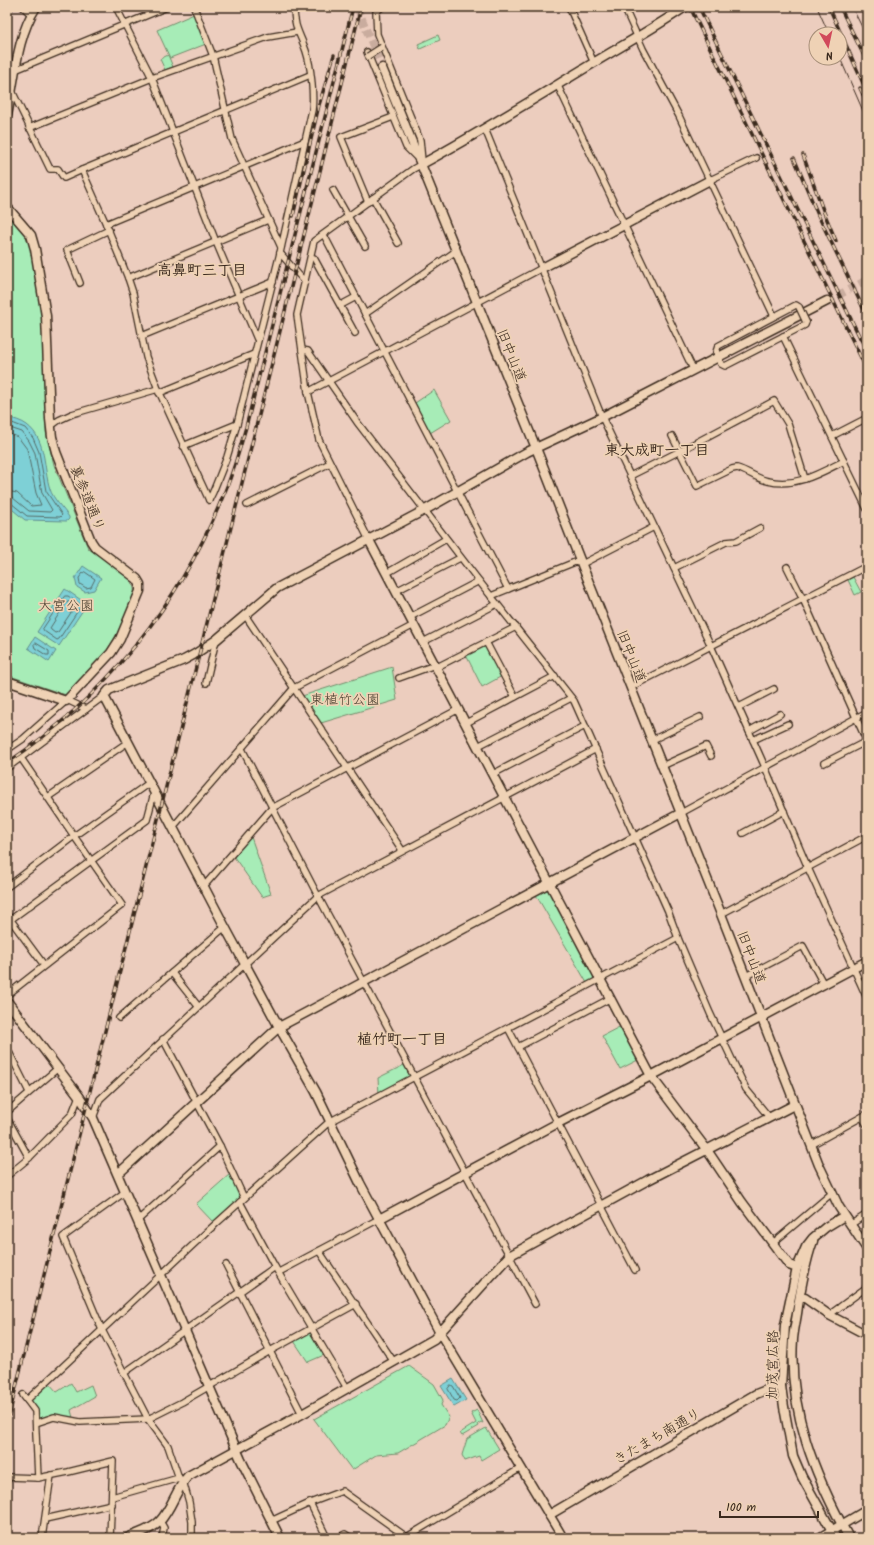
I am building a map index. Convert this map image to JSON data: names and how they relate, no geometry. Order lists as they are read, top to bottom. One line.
{"streets":{"street":["旧中山道","裏参道通り","加茂宮広路","きたまち南通り"]},"crossings":[["旧中山道","加茂宮広路"],["加茂宮広路","きたまち南通り"]],"districts":["高鼻町三丁目","東大成町一丁目","植竹町一丁目"],"parks":["大宮公園","東植竹公園"],"scale_bar":"100 m","north":"bottom"}
